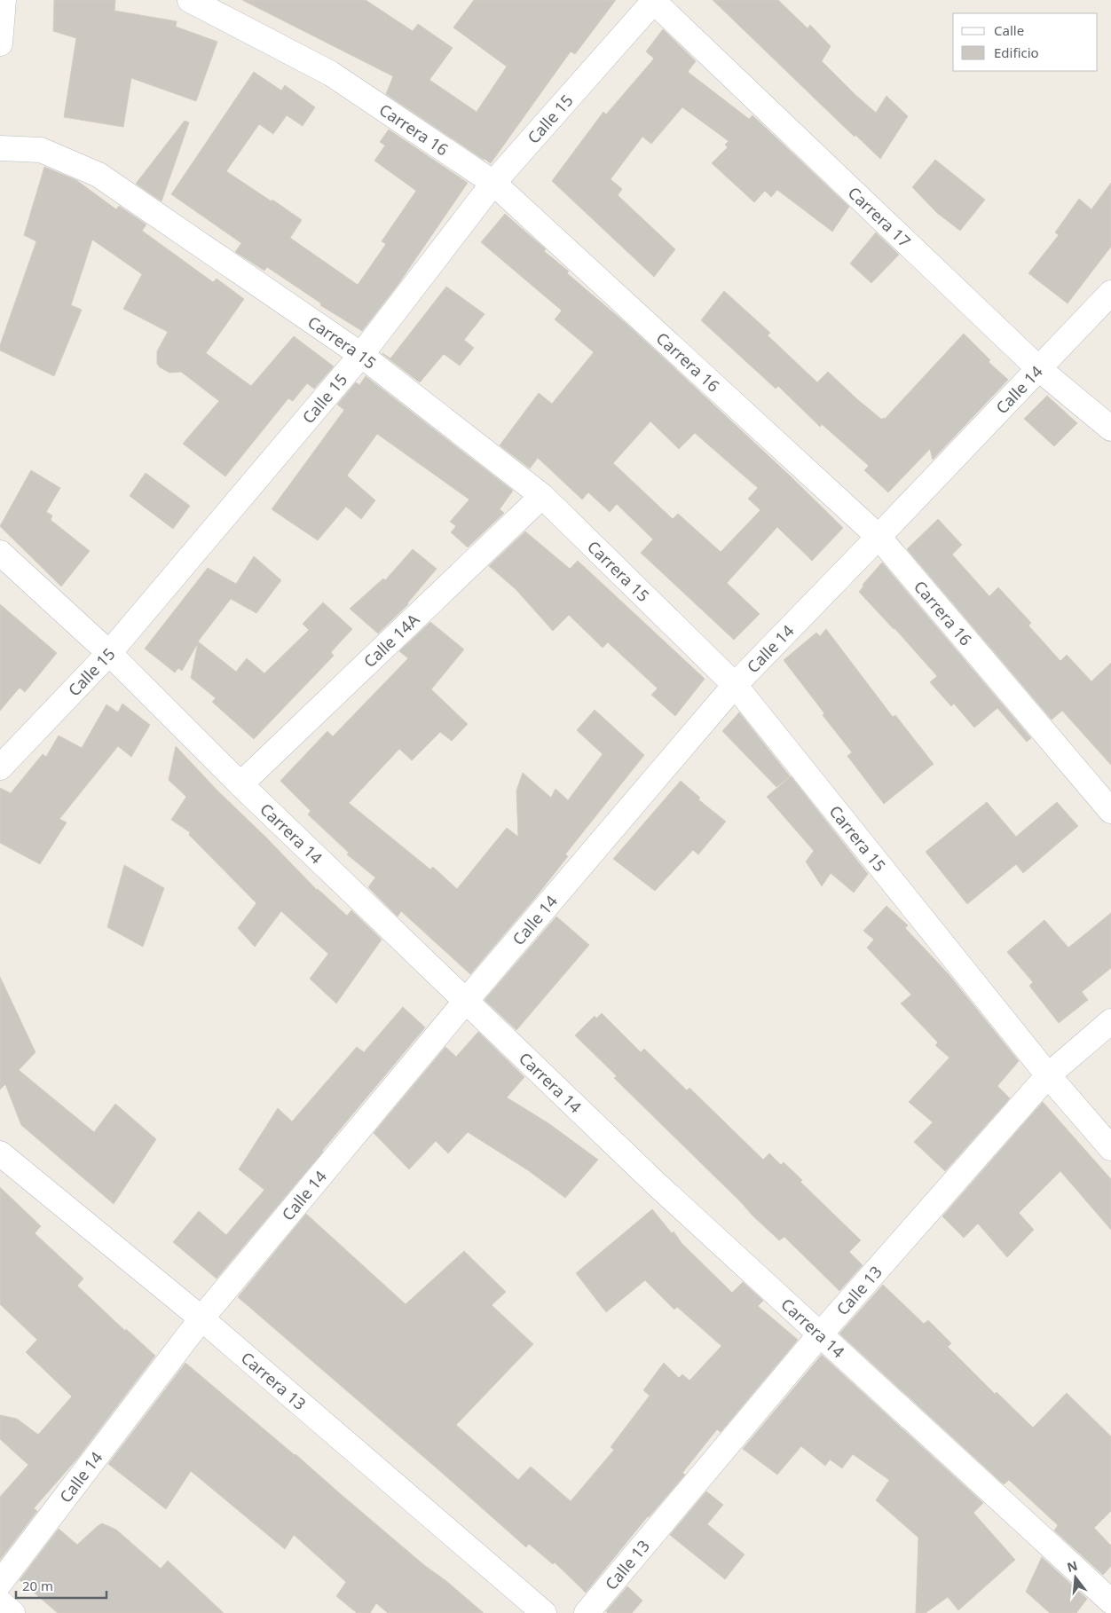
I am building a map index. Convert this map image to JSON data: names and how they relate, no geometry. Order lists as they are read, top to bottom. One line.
{"streets":{"street":["Calle 15","Carrera 16","Carrera 17","Carrera 15","Calle 14","Calle 14A","Carrera 14","Calle 13","Carrera 13"]},"crossings":[["Calle 15","Carrera 16"],["Calle 15","Carrera 17"],["Calle 15","Carrera 15"],["Calle 15","Carrera 14"],["Carrera 16","Calle 14"],["Carrera 17","Calle 14"],["Carrera 15","Calle 14"],["Carrera 15","Calle 14A"],["Carrera 15","Calle 13"],["Calle 14","Carrera 14"],["Calle 14","Carrera 13"],["Calle 14A","Carrera 14"],["Carrera 14","Calle 13"]],"legend":["Calle","Edificio"],"scale_bar":"20 m","north":"top"}
